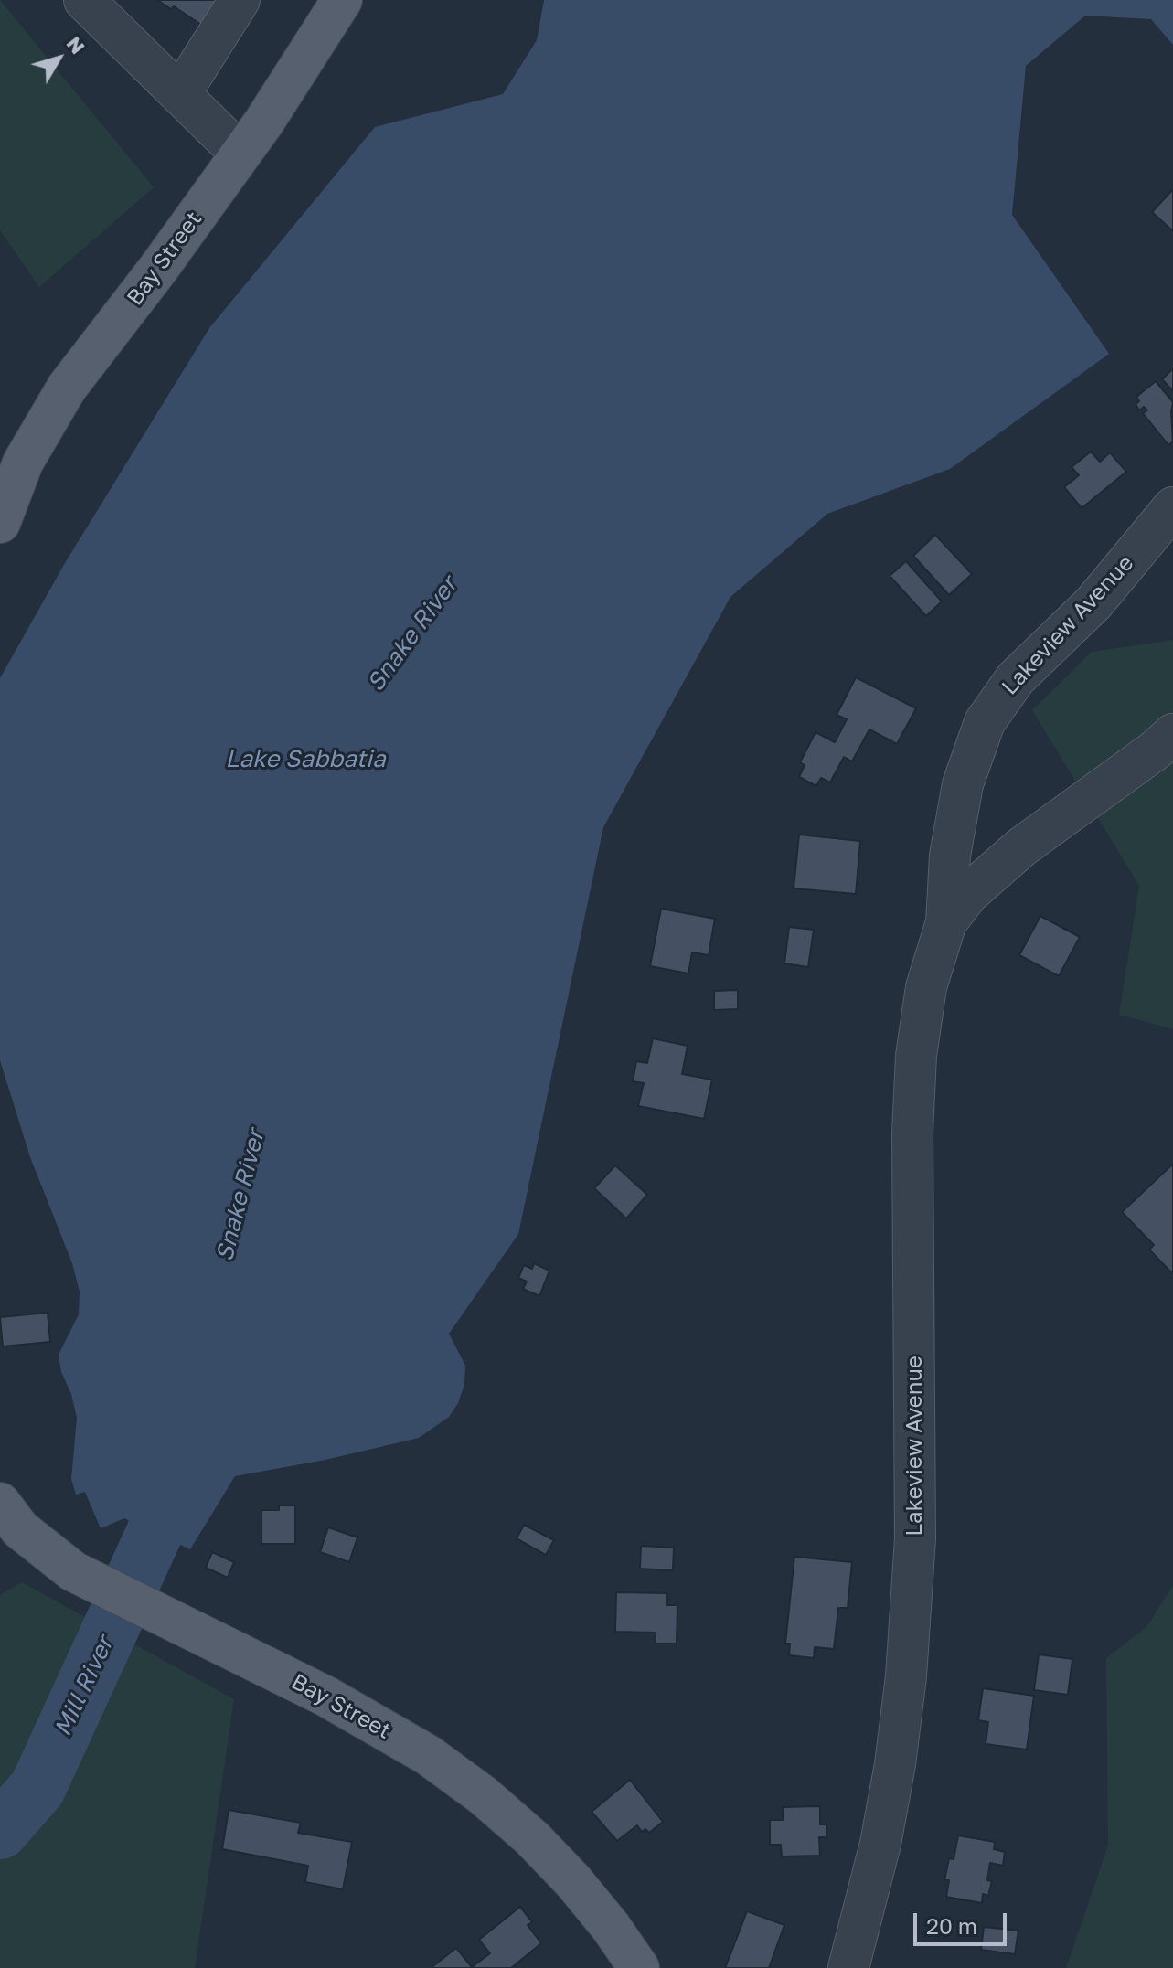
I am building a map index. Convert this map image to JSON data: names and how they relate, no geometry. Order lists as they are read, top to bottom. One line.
{"streets":{"main road":["Bay Street"],"street":["Lakeview Avenue"]},"water":["Snake River","Lake Sabbatia","Mill River"],"scale_bar":"20 m","north":"top right"}
